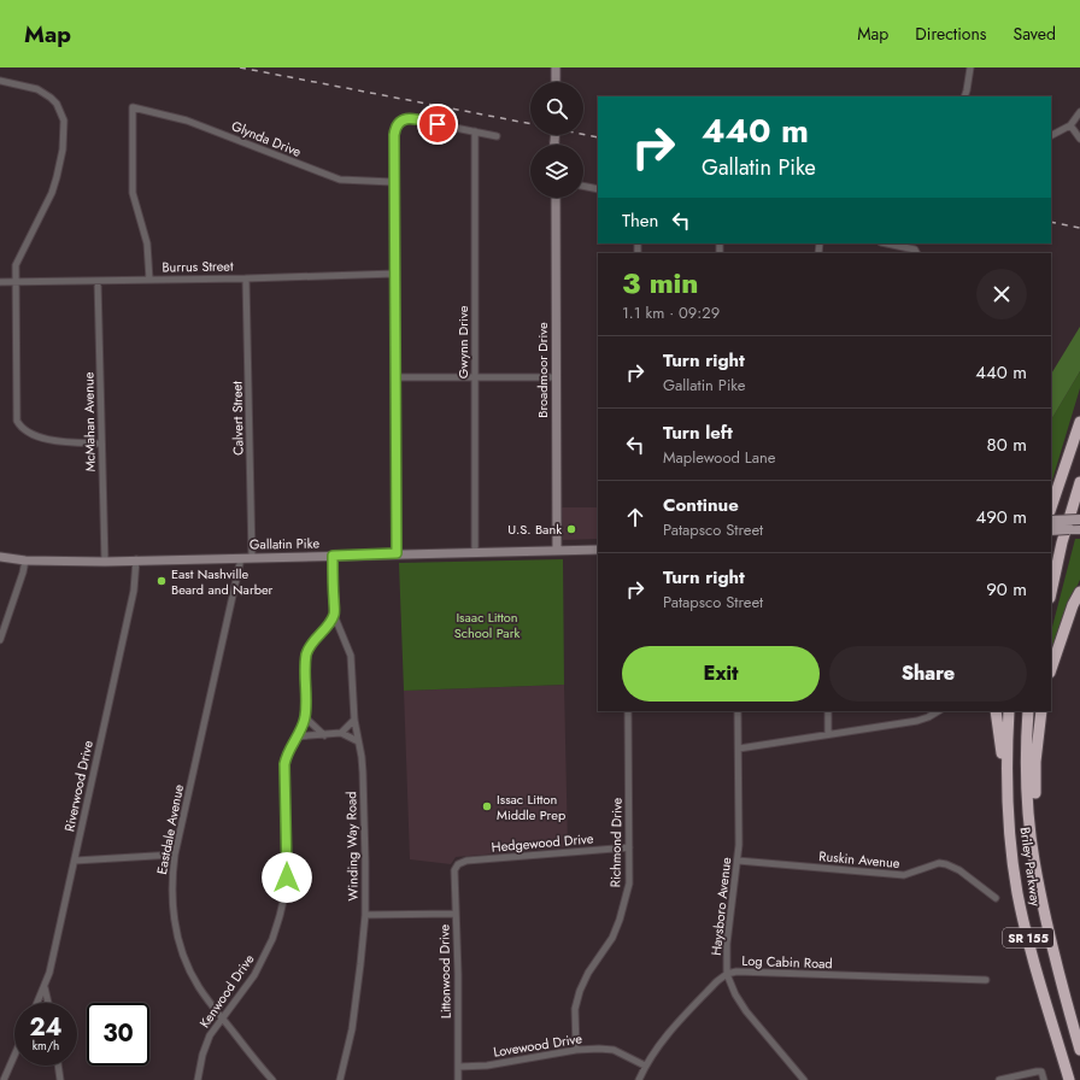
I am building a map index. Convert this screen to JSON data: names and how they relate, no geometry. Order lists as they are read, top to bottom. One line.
{"streets":{"highway":["Briley Parkway","SR 155"],"main road":["Broadmoor Drive","Gallatin Pike"],"street":["Glynda Drive","Burrus Street","Gwynn Drive","Calvert Street","McMahan Avenue","Riverwood Drive","Eastdale Avenue","Hedgewood Drive","Richmond Drive","Winding Way Road","Ruskin Avenue","Haysboro Avenue","Log Cabin Road","Littonwood Drive","Kenwood Drive","Lovewood Drive"]},"crossings":[["Glynda Drive","Burrus Street"],["Burrus Street","Calvert Street"],["Burrus Street","McMahan Avenue"],["Gwynn Drive","Gallatin Pike"],["Broadmoor Drive","Gallatin Pike"],["Calvert Street","Gallatin Pike"],["McMahan Avenue","Gallatin Pike"],["Gallatin Pike","Riverwood Drive"],["Gallatin Pike","Eastdale Avenue"],["Eastdale Avenue","Kenwood Drive"],["Hedgewood Drive","Richmond Drive"],["Hedgewood Drive","Littonwood Drive"],["Richmond Drive","Lovewood Drive"],["Winding Way Road","Kenwood Drive"],["Ruskin Avenue","Haysboro Avenue"],["Haysboro Avenue","Log Cabin Road"],["Log Cabin Road","Lovewood Drive"],["Littonwood Drive","Lovewood Drive"]],"parks":["Isaac Litton School Park"],"places":["U.S. Bank","East Nashville Beard and Narber","Issac Litton Middle Prep"],"page":{"header":"Map","nav":["Map","Directions","Saved"],"turn":["440 m","Gallatin Pike"],"then":"Then","heading":["3 min","1.1 km · 09:29"],"list":[{"name":"Turn right","note":"Gallatin Pike","value":"440 m"},{"name":"Turn left","note":"Maplewood Lane","value":"80 m"},{"name":"Continue","note":"Patapsco Street","value":"490 m"},{"name":"Turn right","note":"Patapsco Street","value":"90 m"}],"buttons":["Exit","Share"],"speed":"24 km/h","limit":"30"}}
